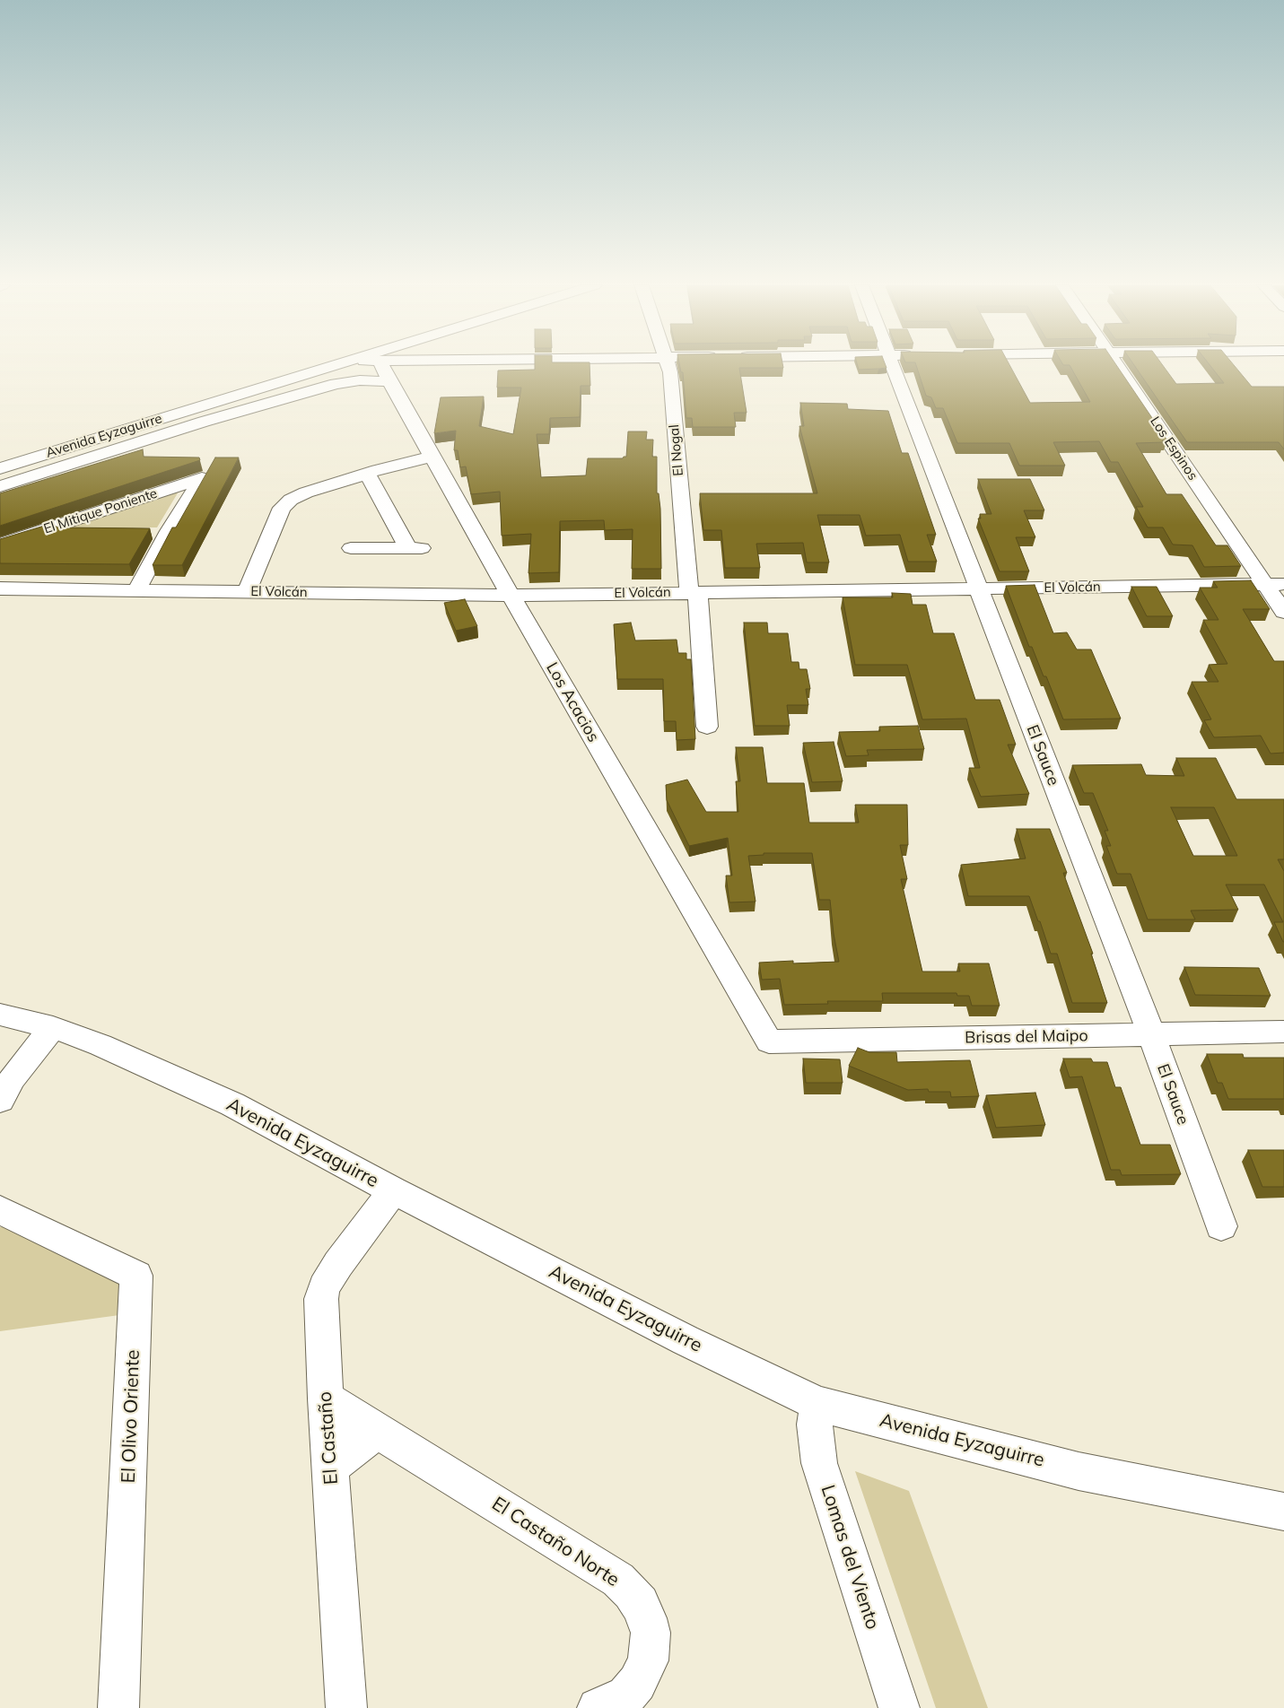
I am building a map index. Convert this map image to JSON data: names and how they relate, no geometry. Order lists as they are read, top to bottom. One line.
{"streets":{"street":["Avenida Eyzaguirre","Los Espinos","El Nogal","El Mitique Poniente","El Volcán","Los Acacios","El Sauce","Brisas del Maipo","El Olivo Oriente","El Castaño","El Castaño Norte","Lomas del Viento"]},"crossings":[["Avenida Eyzaguirre","El Castaño"],["Avenida Eyzaguirre","Lomas del Viento"],["Los Espinos","El Volcán"],["El Nogal","El Volcán"],["El Mitique Poniente","El Volcán"],["El Volcán","Los Acacios"],["El Volcán","El Sauce"],["Los Acacios","Brisas del Maipo"],["El Sauce","Brisas del Maipo"],["El Castaño","El Castaño Norte"]]}
